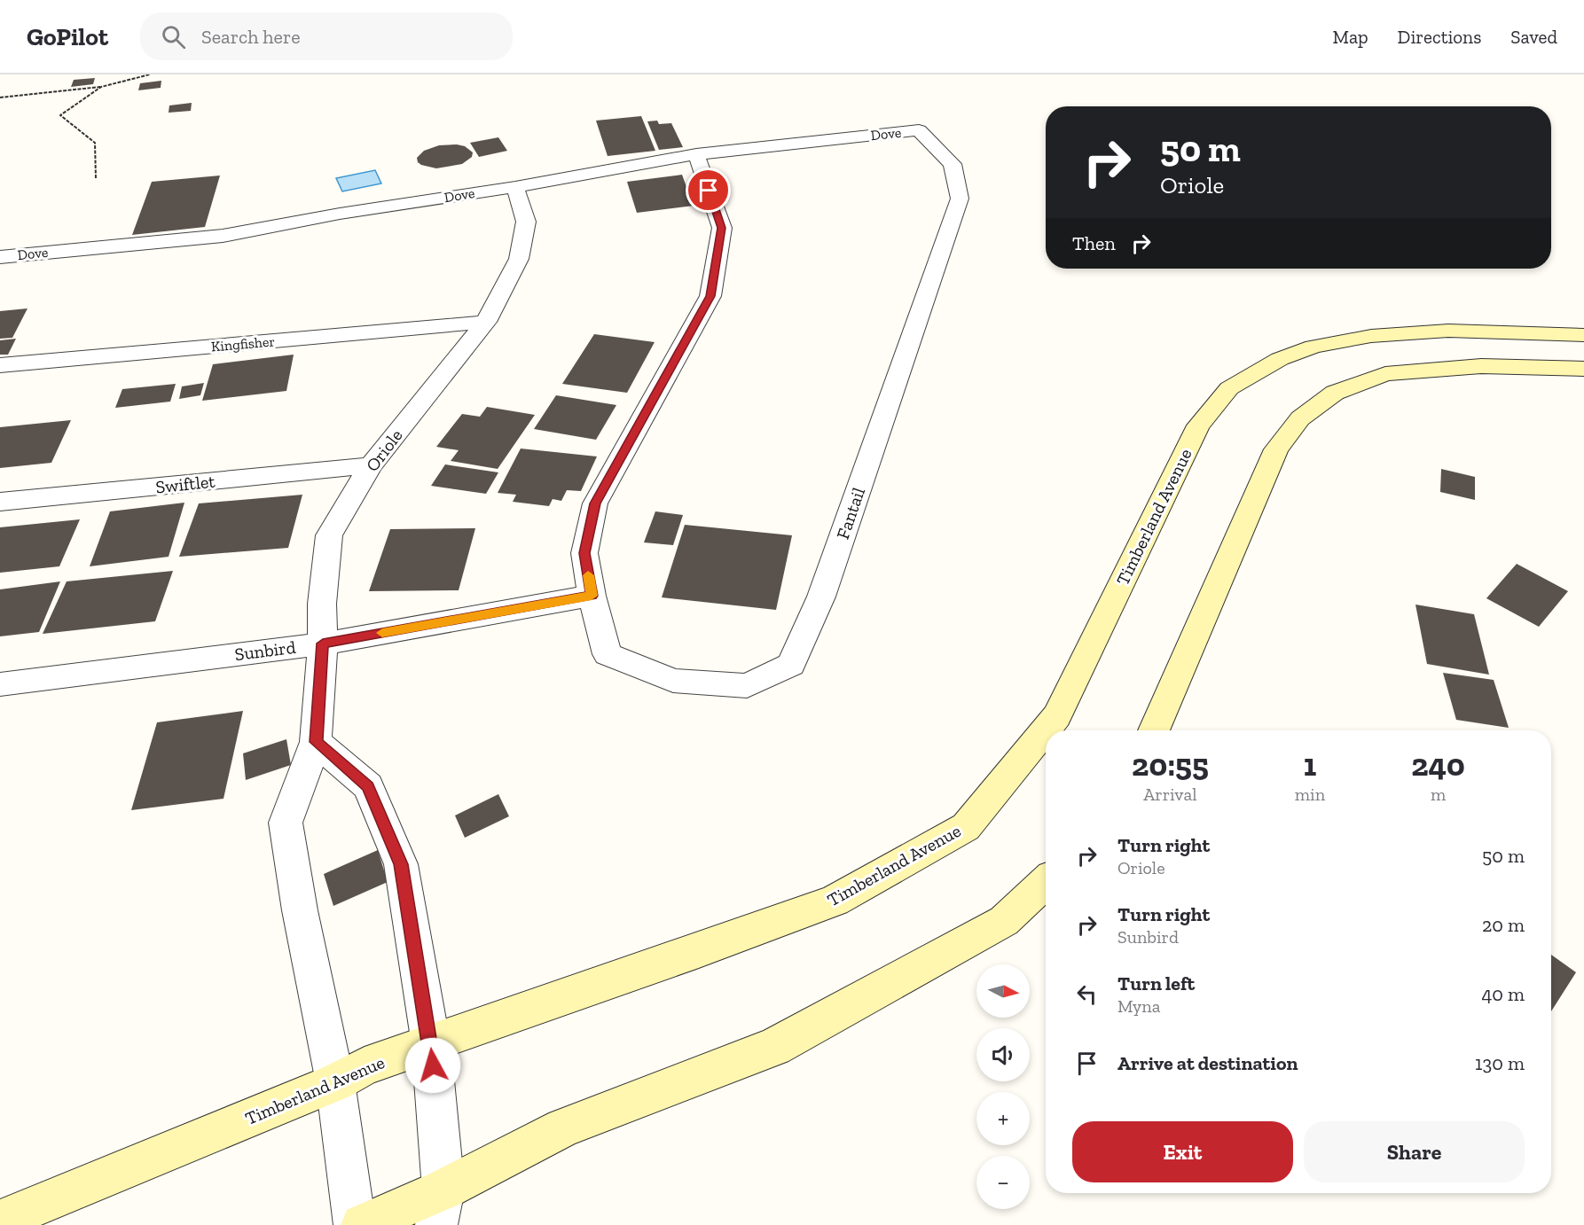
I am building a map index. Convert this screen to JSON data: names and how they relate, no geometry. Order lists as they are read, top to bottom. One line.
{"streets":{"street":["Dove","Kingfisher","Oriole","Swiftlet","Fantail","Timberland Avenue","Sunbird"]},"crossings":[["Dove","Oriole"],["Dove","Fantail"],["Kingfisher","Oriole"],["Oriole","Swiftlet"],["Oriole","Timberland Avenue"],["Oriole","Sunbird"],["Fantail","Sunbird"]],"north":"right","page":{"header":"GoPilot","search":"Search here","nav":["Map","Directions","Saved"],"turn":["50 m","Oriole"],"then":"Then","eta":["20:55","Arrival","1","min","240","m"],"list":[{"name":"Turn right","note":"Oriole","value":"50 m"},{"name":"Turn right","note":"Sunbird","value":"20 m"},{"name":"Turn left","note":"Myna","value":"40 m"},{"name":"Arrive at destination","value":"130 m"}],"map_buttons":["+","−"],"buttons":["Exit","Share"]}}
